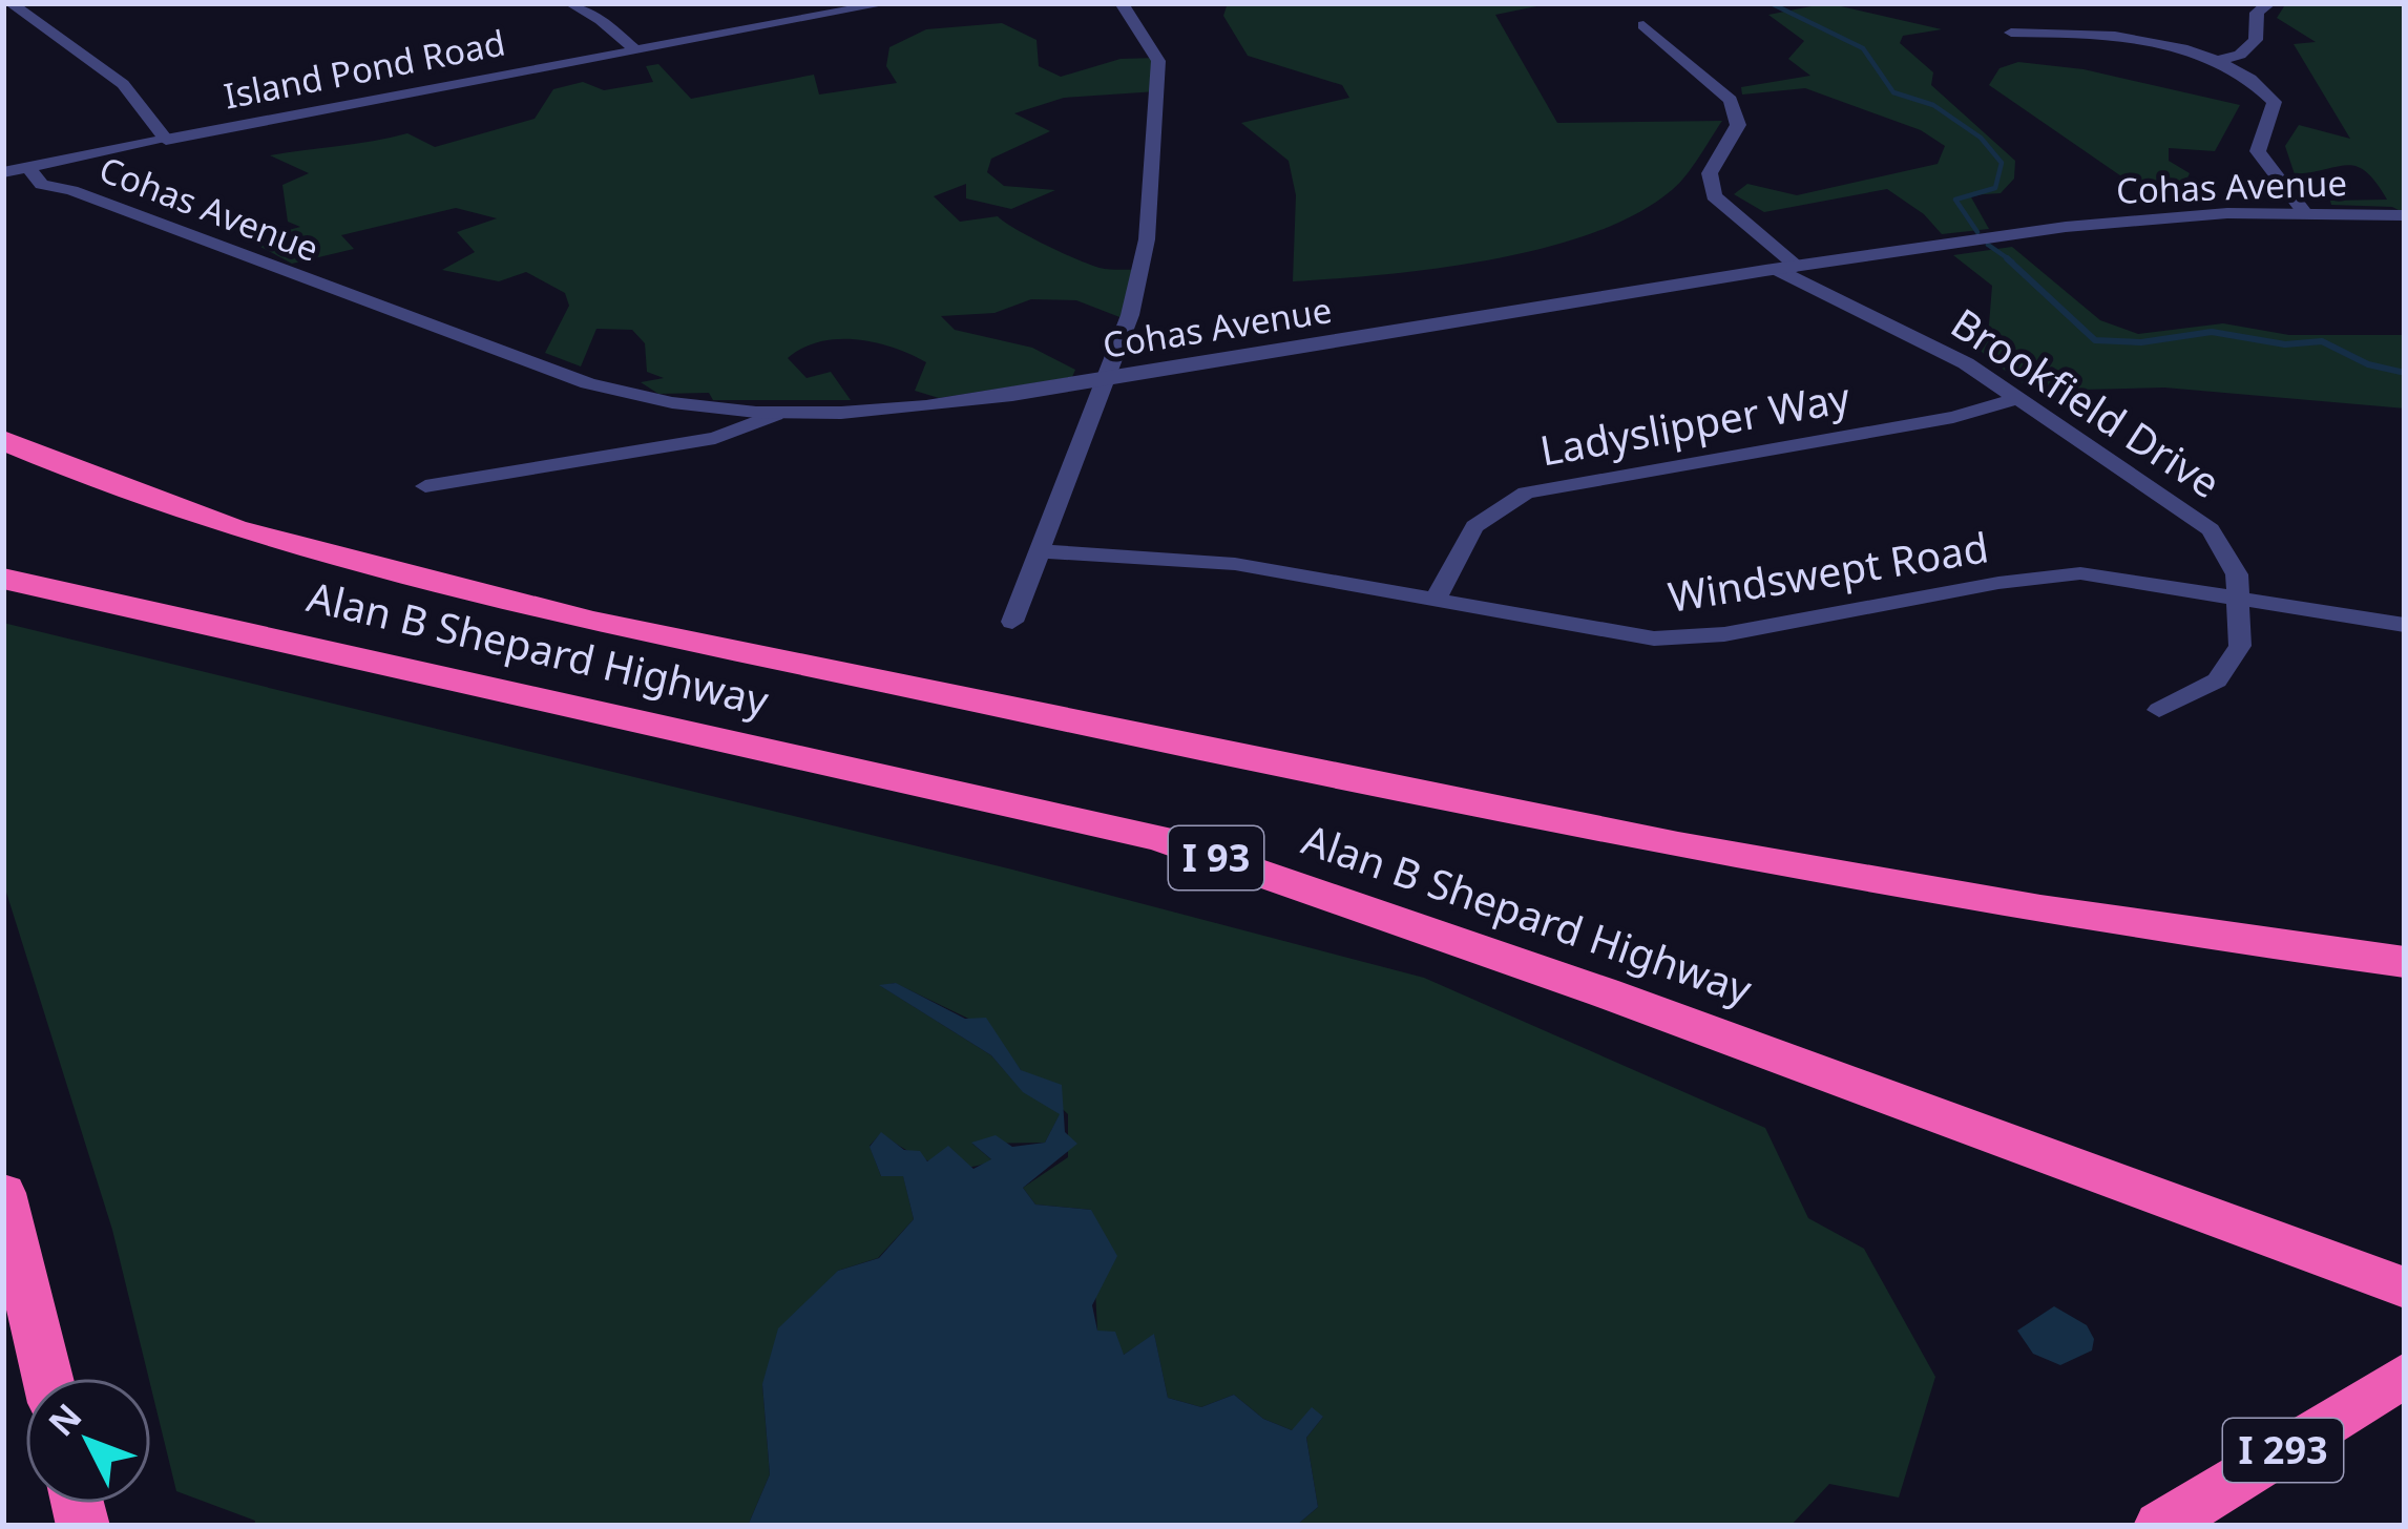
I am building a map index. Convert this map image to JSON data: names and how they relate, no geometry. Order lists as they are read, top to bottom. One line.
{"streets":{"highway":["Alan B Shepard Highway","I 93","I 293"],"street":["Island Pond Road","Cohas Avenue","Brookfield Drive","Ladyslipper Way","Windswept Road"]},"crossings":[["Island Pond Road","Cohas Avenue"],["Cohas Avenue","Brookfield Drive"],["Brookfield Drive","Ladyslipper Way"],["Brookfield Drive","Windswept Road"],["Ladyslipper Way","Windswept Road"]],"north":"top left"}
